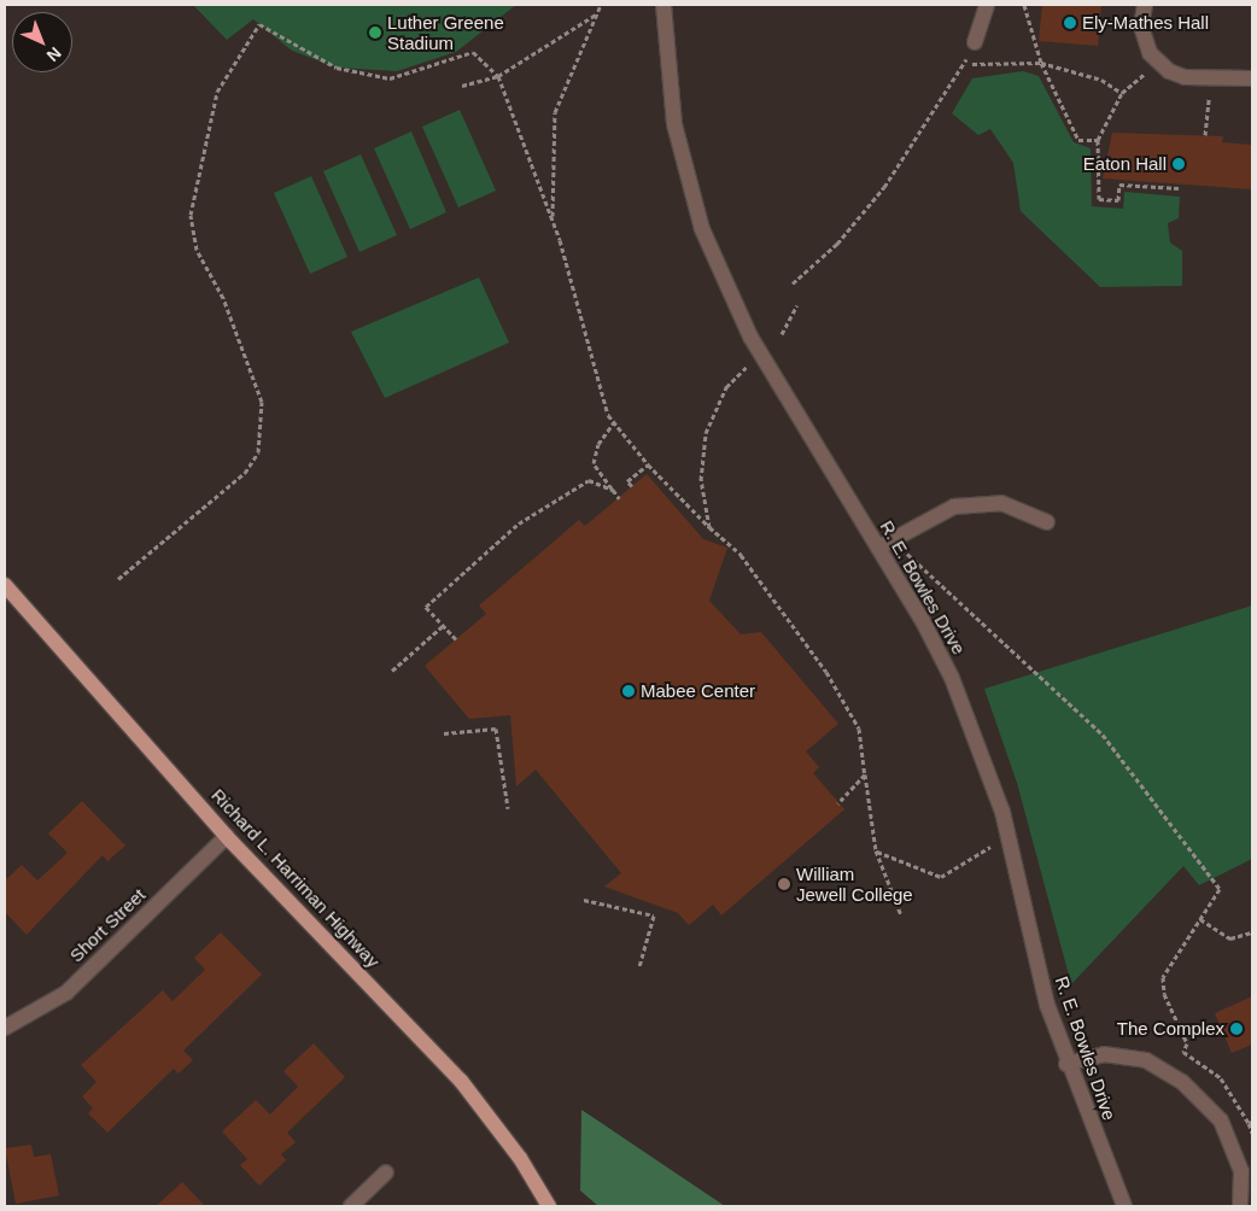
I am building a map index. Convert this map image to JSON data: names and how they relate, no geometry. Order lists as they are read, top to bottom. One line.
{"streets":{"main road":["Richard L. Harriman Highway"],"street":["R. E. Bowles Drive","Short Street"]},"crossings":[["Richard L. Harriman Highway","Short Street"]],"places":["Ely-Mathes Hall","Luther Greene Stadium","Eaton Hall","Mabee Center","William Jewell College","The Complex"],"north":"bottom right"}
